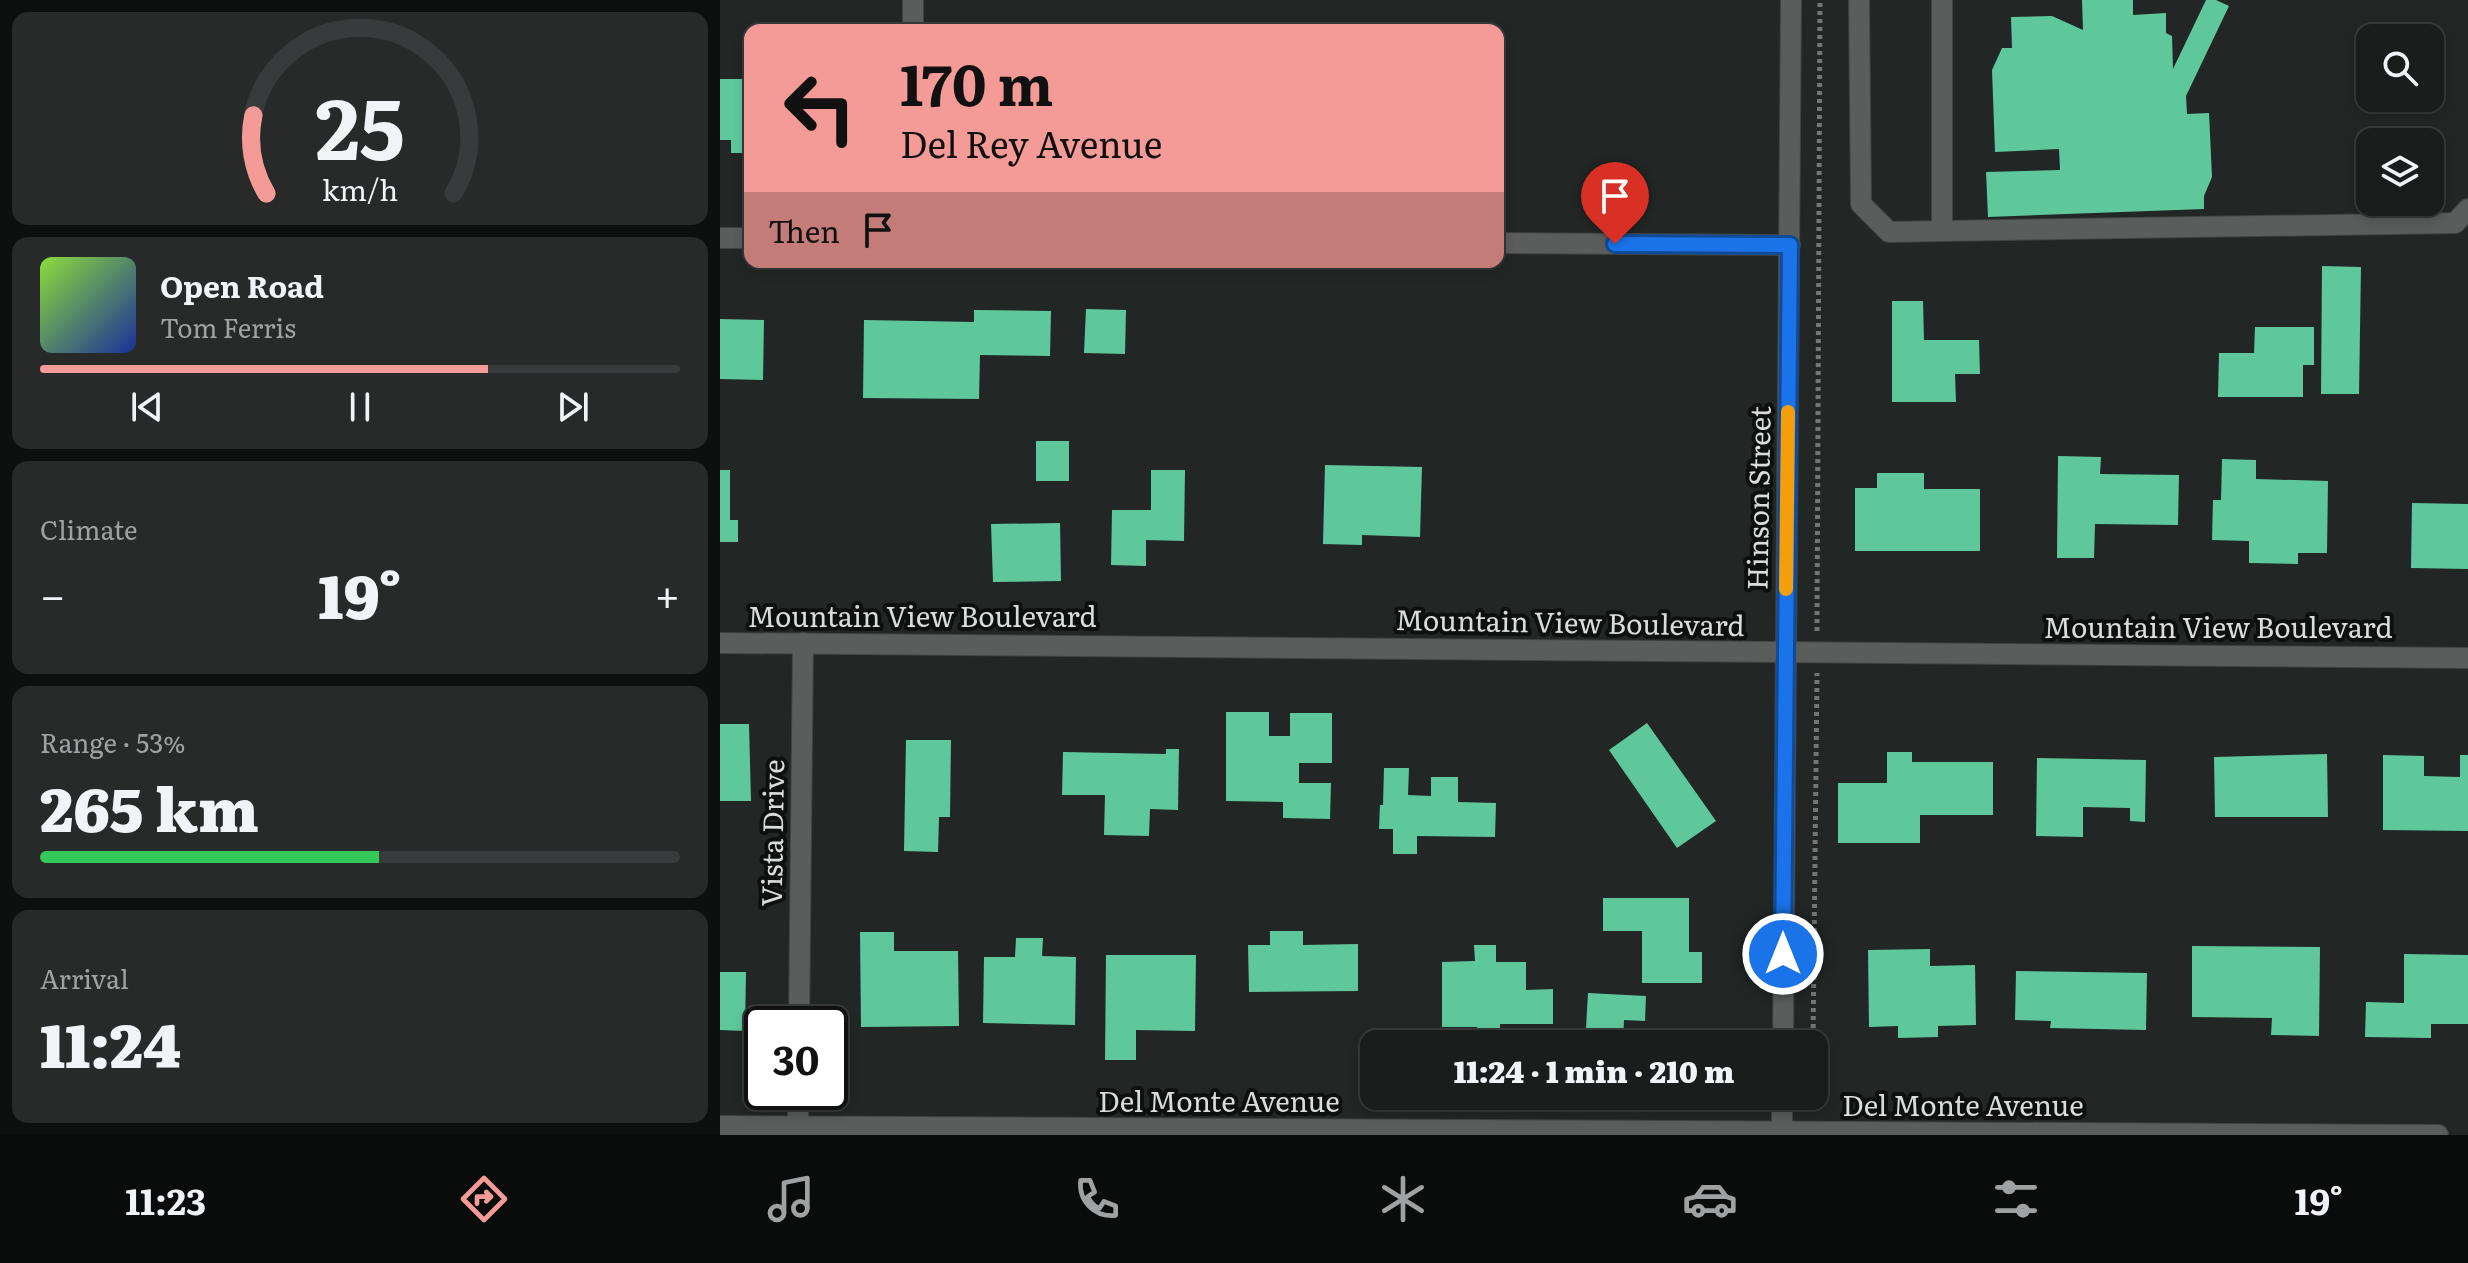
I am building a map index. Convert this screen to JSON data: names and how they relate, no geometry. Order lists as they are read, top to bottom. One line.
{"streets":{"street":["Hinson Street","Mountain View Boulevard","Vista Drive","Del Monte Avenue"]},"crossings":[["Hinson Street","Mountain View Boulevard"],["Mountain View Boulevard","Vista Drive"]],"page":{"turn":["170 m","Del Rey Avenue"],"then":"Then","song":["Open Road","Tom Ferris"],"tile":["Climate",["Range · 53%","265 km"],["Arrival","11:24"]],"heat":["−","19°","+"],"limit":"30","trip":"11:24 · 1 min · 210 m","tabs":["11:23","19°"],"gauge":["25","km/h"]}}
